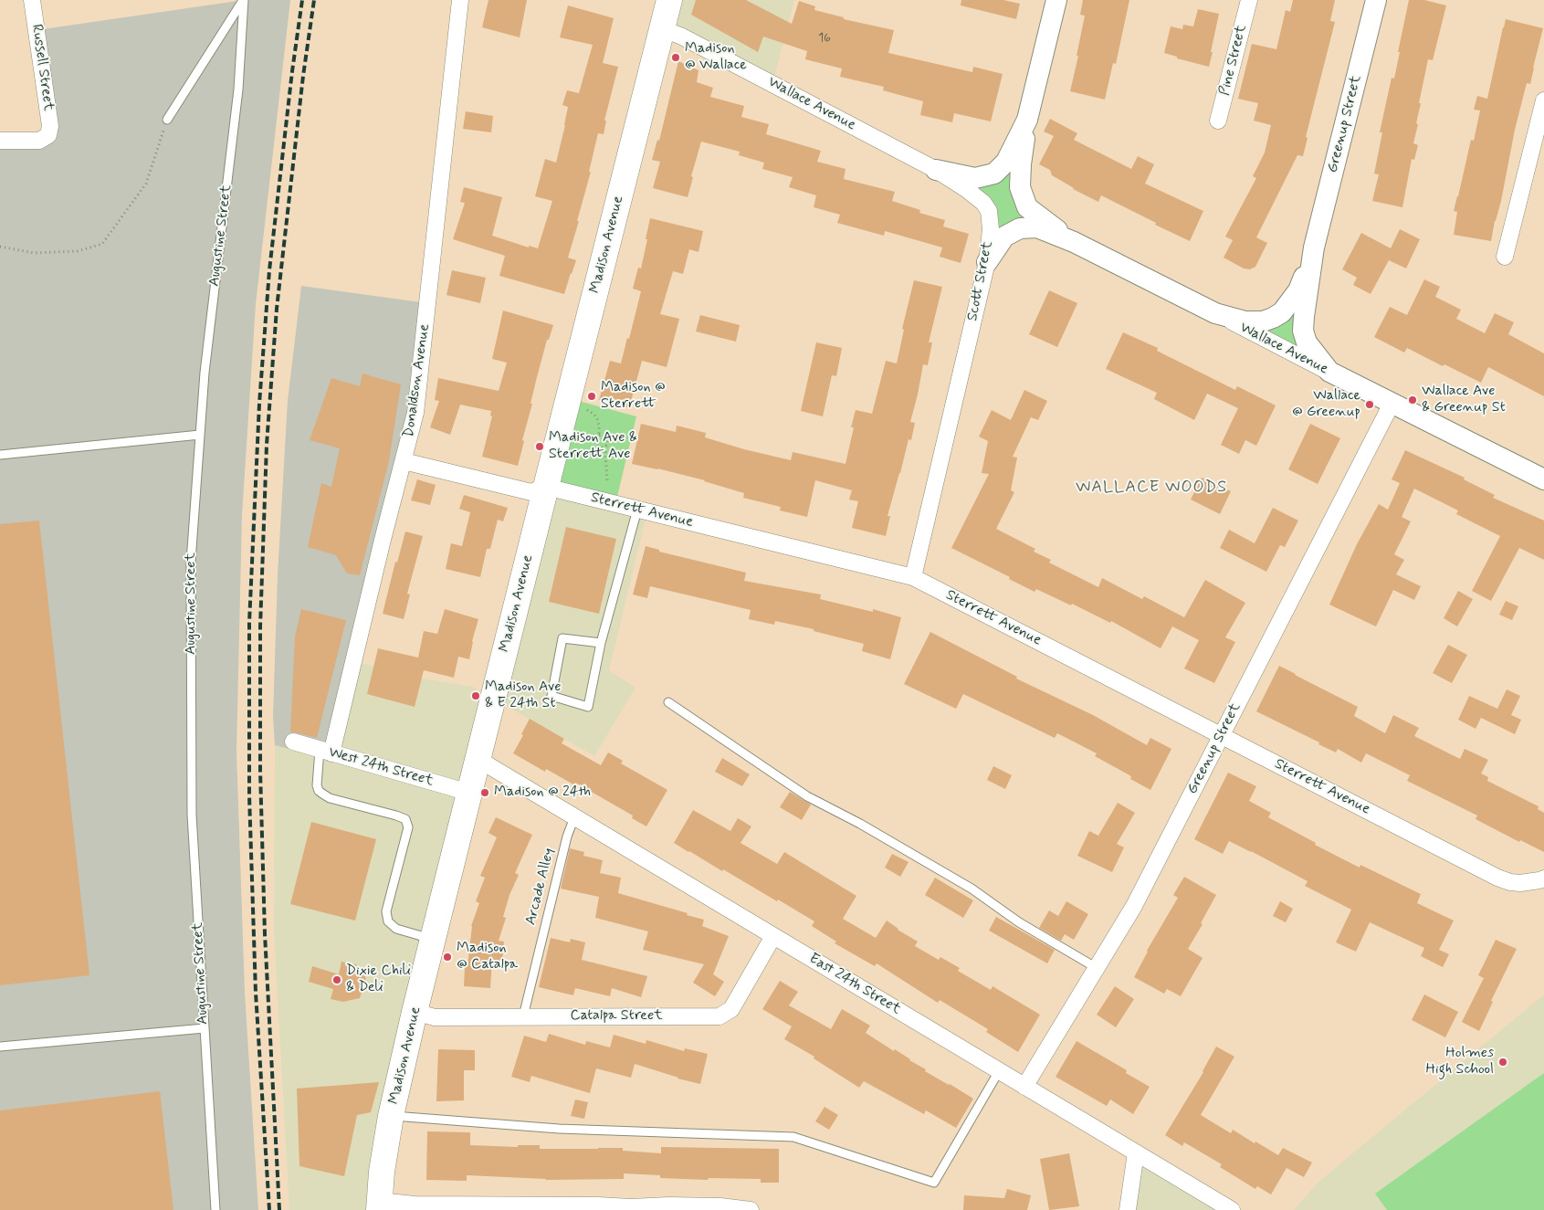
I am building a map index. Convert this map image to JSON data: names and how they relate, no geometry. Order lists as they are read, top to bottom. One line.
{"streets":{"main road":["Madison Avenue"],"street":["Pine Street","Russell Street","Wallace Avenue","Greenup Street","Scott Street","Donaldson Avenue","Sterrett Avenue","West 24th Street","East 24th Street","Catalpa Street"],"lane":["Augustine Street","Arcade Alley"]},"crossings":[["Wallace Avenue","Greenup Street"],["Wallace Avenue","Madison Avenue"],["Wallace Avenue","Scott Street"],["Greenup Street","Sterrett Avenue"],["Greenup Street","East 24th Street"],["Madison Avenue","Sterrett Avenue"],["Madison Avenue","West 24th Street"],["Madison Avenue","East 24th Street"],["Madison Avenue","Catalpa Street"],["Scott Street","Sterrett Avenue"],["Donaldson Avenue","Sterrett Avenue"],["Donaldson Avenue","West 24th Street"],["Arcade Alley","East 24th Street"],["Arcade Alley","Catalpa Street"],["East 24th Street","Catalpa Street"]],"districts":["WALLACE WOODS"],"places":["Madison @ Wallace","Madison @ Sterrett","Wallace Ave & Greenup St","Wallace @ Greenup","Madison Ave & Sterrett Ave","Madison Ave & E 24th St","Madison @ 24th","Madison @ Catalpa","Dixie Chili & Deli","Holmes High School"],"house_numbers":["16"]}
